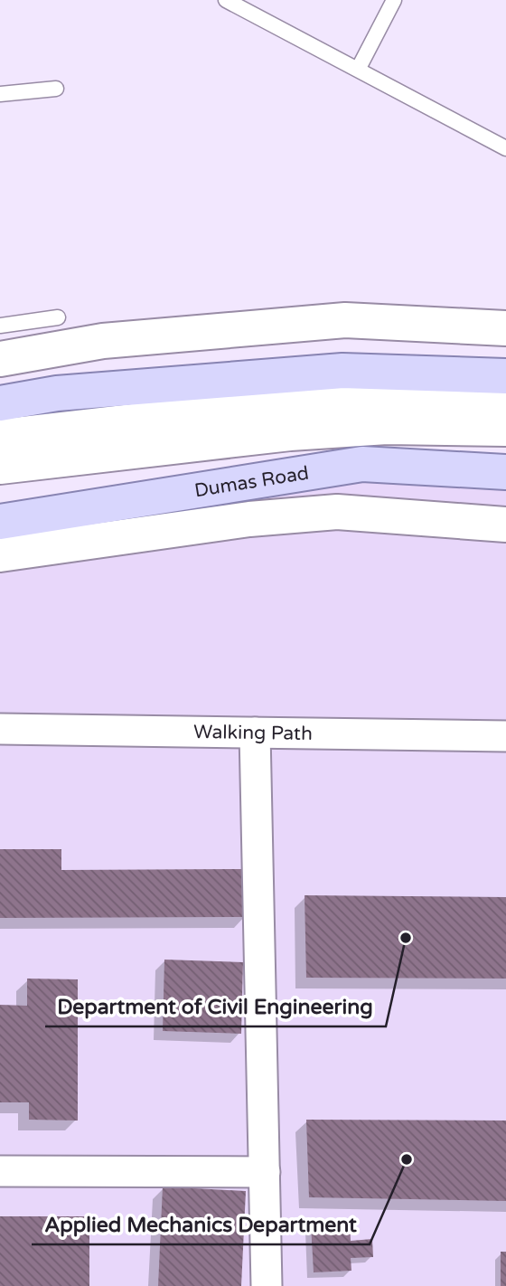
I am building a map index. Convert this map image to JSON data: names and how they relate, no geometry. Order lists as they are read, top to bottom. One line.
{"streets":{"main road":["Dumas Road"],"street":["Walking Path"]},"places":["Department of Civil Engineering","Applied Mechanics Department"]}
